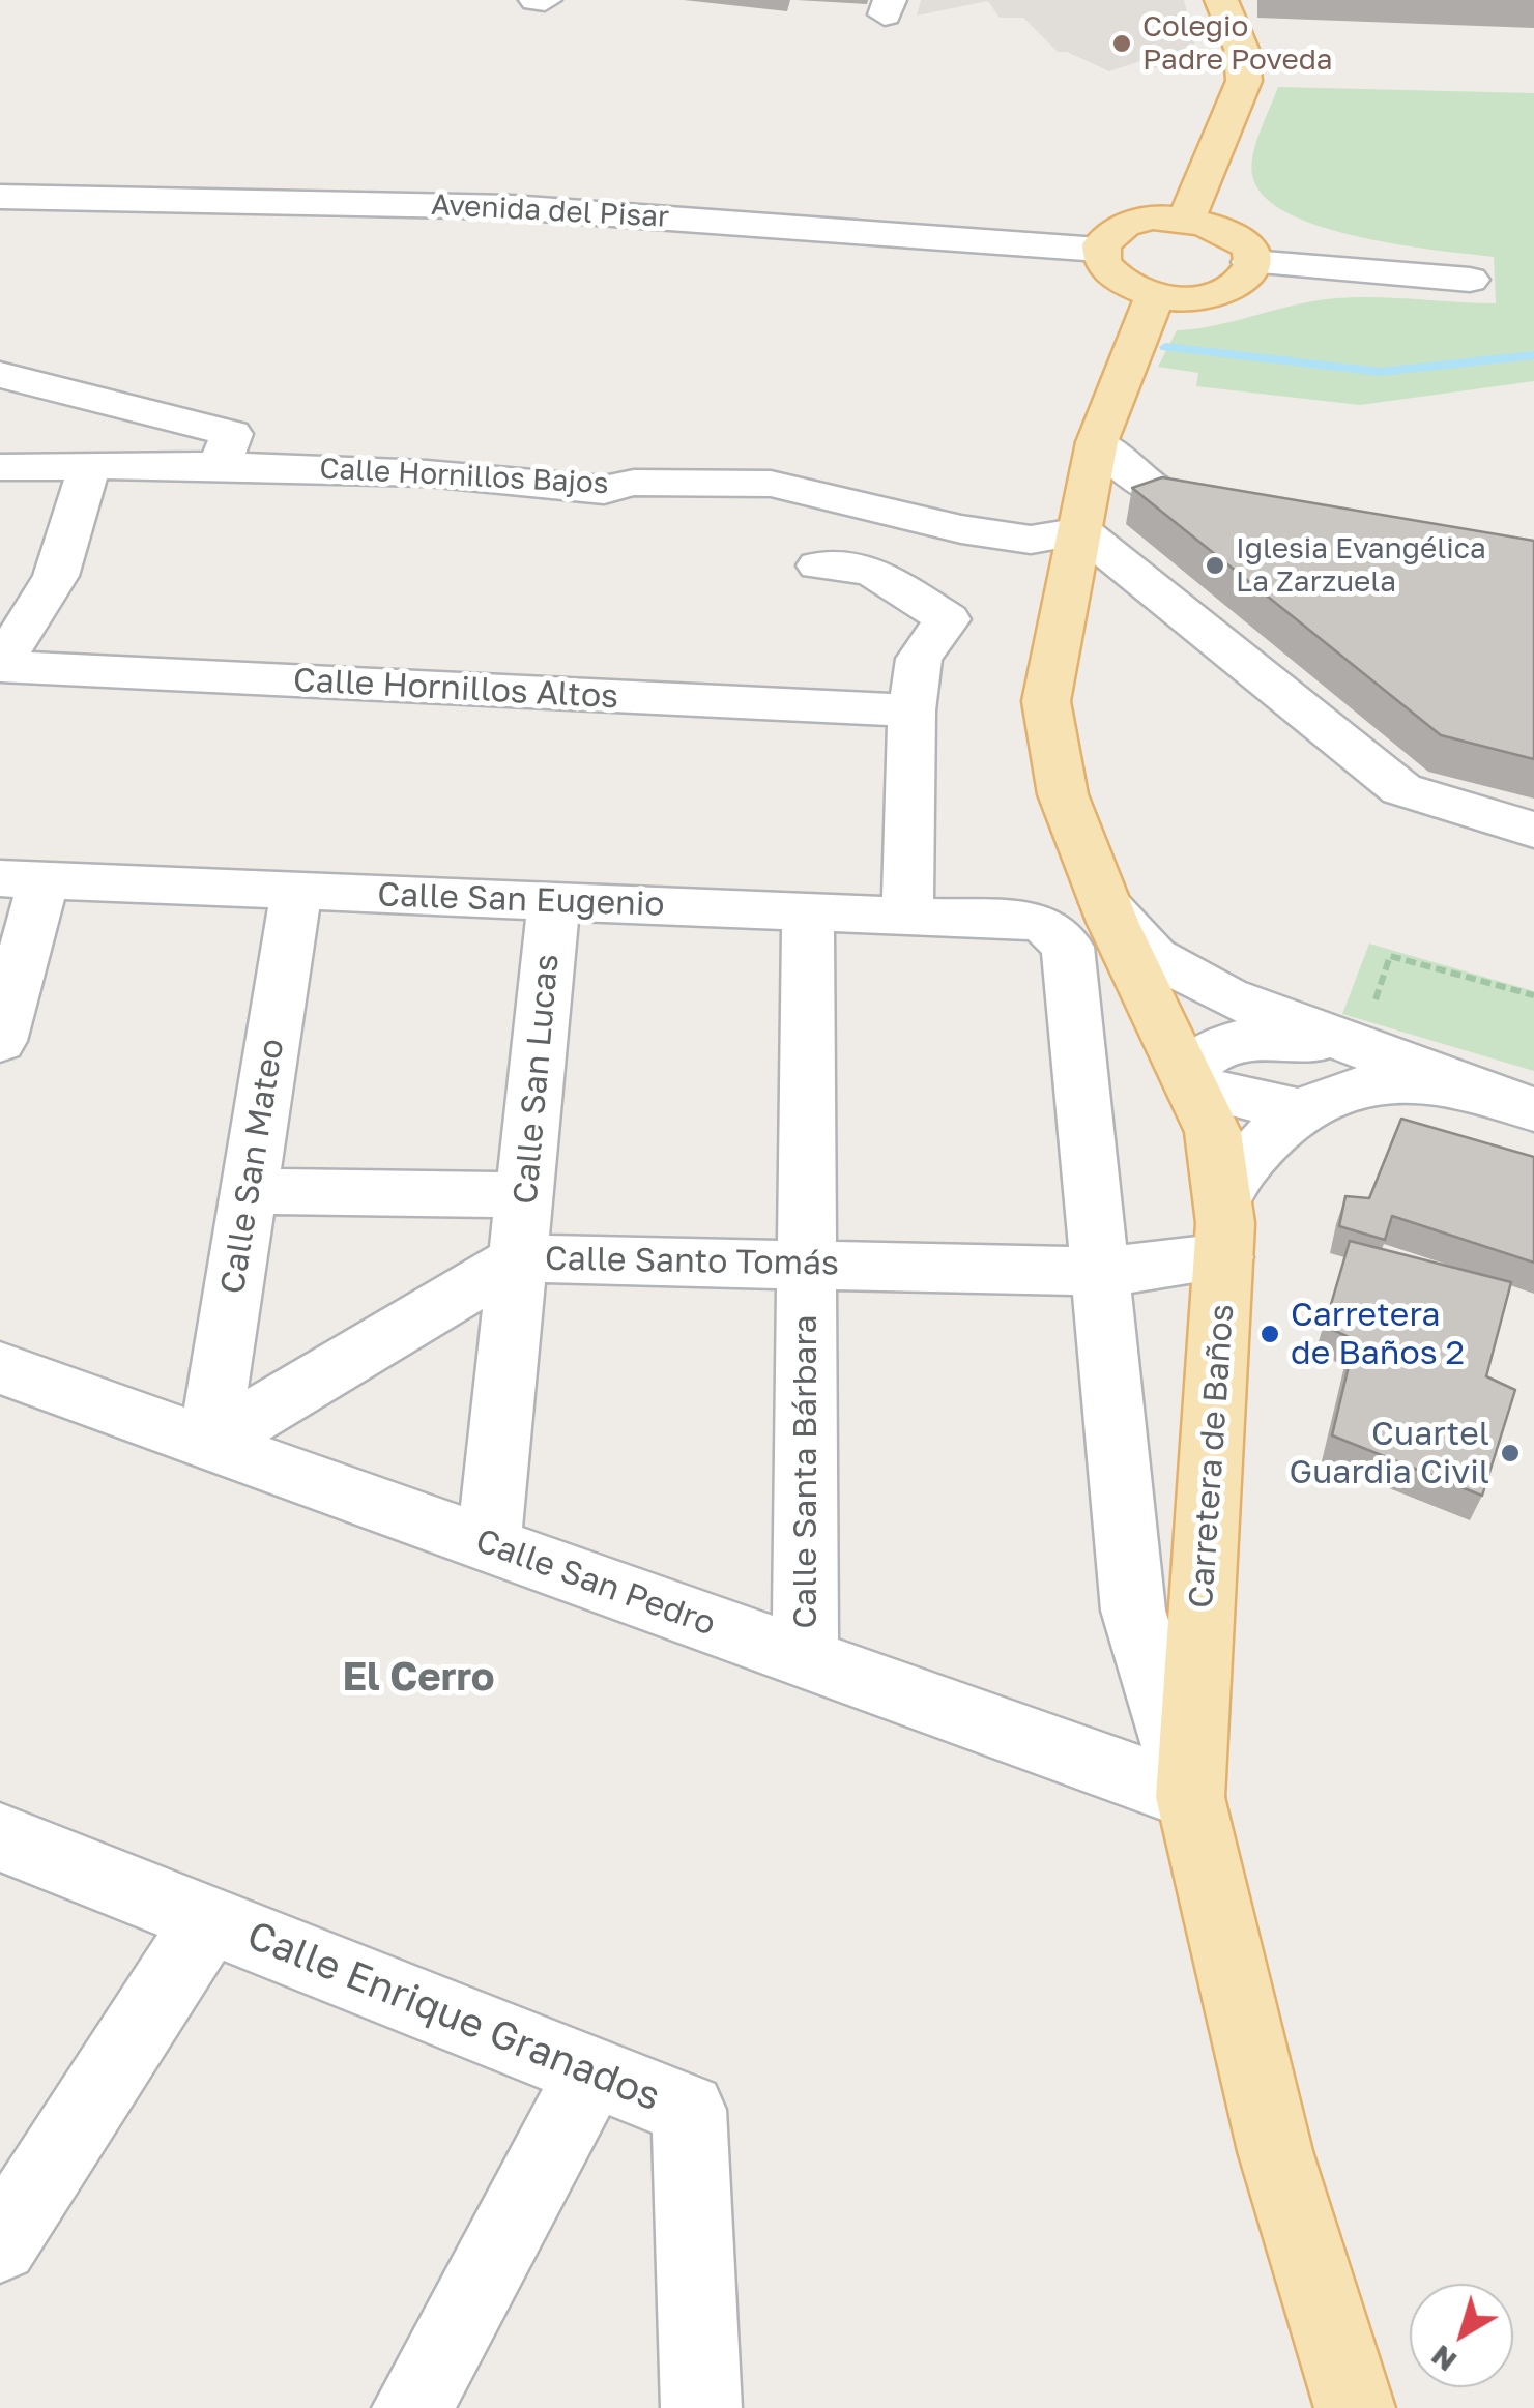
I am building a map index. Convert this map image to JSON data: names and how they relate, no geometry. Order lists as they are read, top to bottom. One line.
{"streets":{"main road":["Carretera de Baños"],"street":["Avenida del Pisar","Calle Hornillos Bajos","Calle Hornillos Altos","Calle San Eugenio","Calle San Lucas","Calle San Mateo","Calle Santo Tomás","Calle Santa Bárbara","Calle San Pedro","Calle Enrique Granados"]},"crossings":[["Calle Hornillos Bajos","Carretera de Baños"],["Calle San Eugenio","Calle San Lucas"],["Calle San Eugenio","Calle San Mateo"],["Calle San Eugenio","Calle Santo Tomás"],["Calle San Eugenio","Calle Santa Bárbara"],["Calle San Lucas","Calle Santo Tomás"],["Calle San Lucas","Calle San Pedro"],["Calle San Mateo","Calle Santo Tomás"],["Calle San Mateo","Calle San Pedro"],["Calle Santo Tomás","Carretera de Baños"],["Calle Santo Tomás","Calle Santa Bárbara"],["Calle Santo Tomás","Calle San Pedro"],["Carretera de Baños","Calle San Pedro"],["Calle Santa Bárbara","Calle San Pedro"]],"districts":["El Cerro"],"places":["Colegio Padre Poveda","Iglesia Evangélica La Zarzuela","Carretera de Baños 2","Cuartel Guardia Civil"],"north":"bottom left"}
